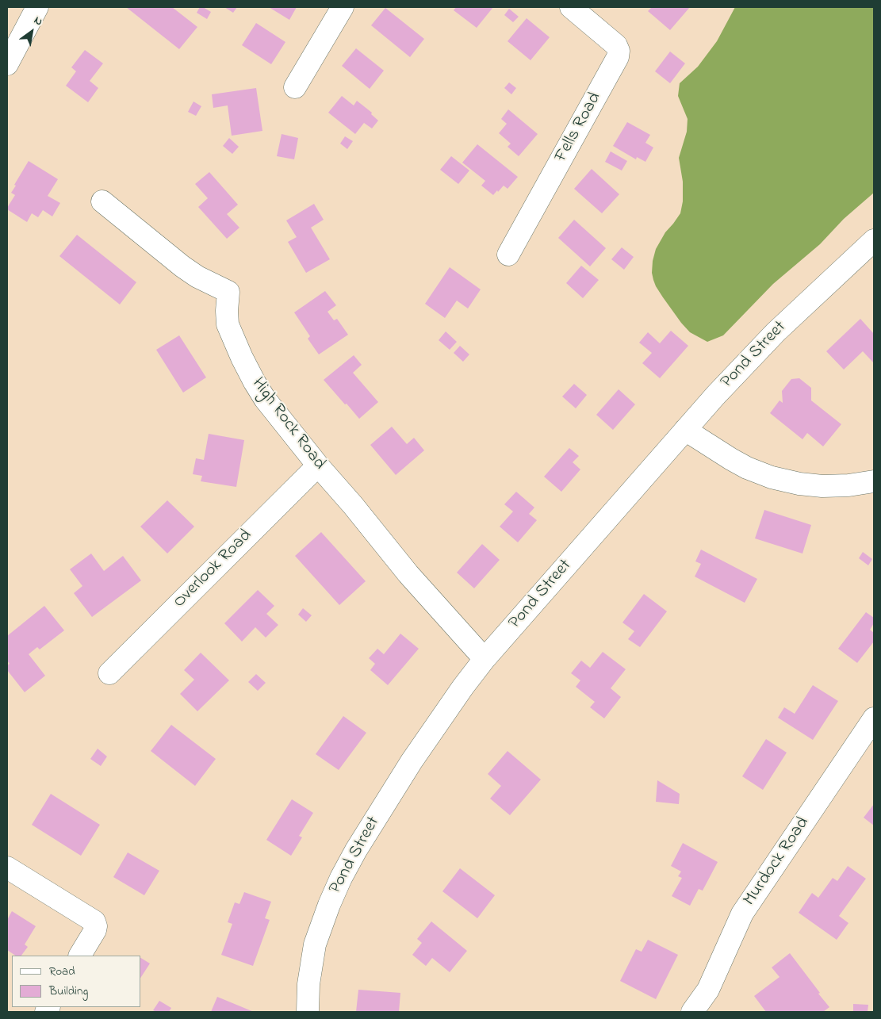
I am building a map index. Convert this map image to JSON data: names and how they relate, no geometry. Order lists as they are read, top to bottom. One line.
{"streets":{"street":["Fells Road","Pond Street","High Rock Road","Overlook Road","Murdock Road"]},"crossings":[["Pond Street","High Rock Road"],["High Rock Road","Overlook Road"]],"legend":["Road","Building"],"north":"top right"}
